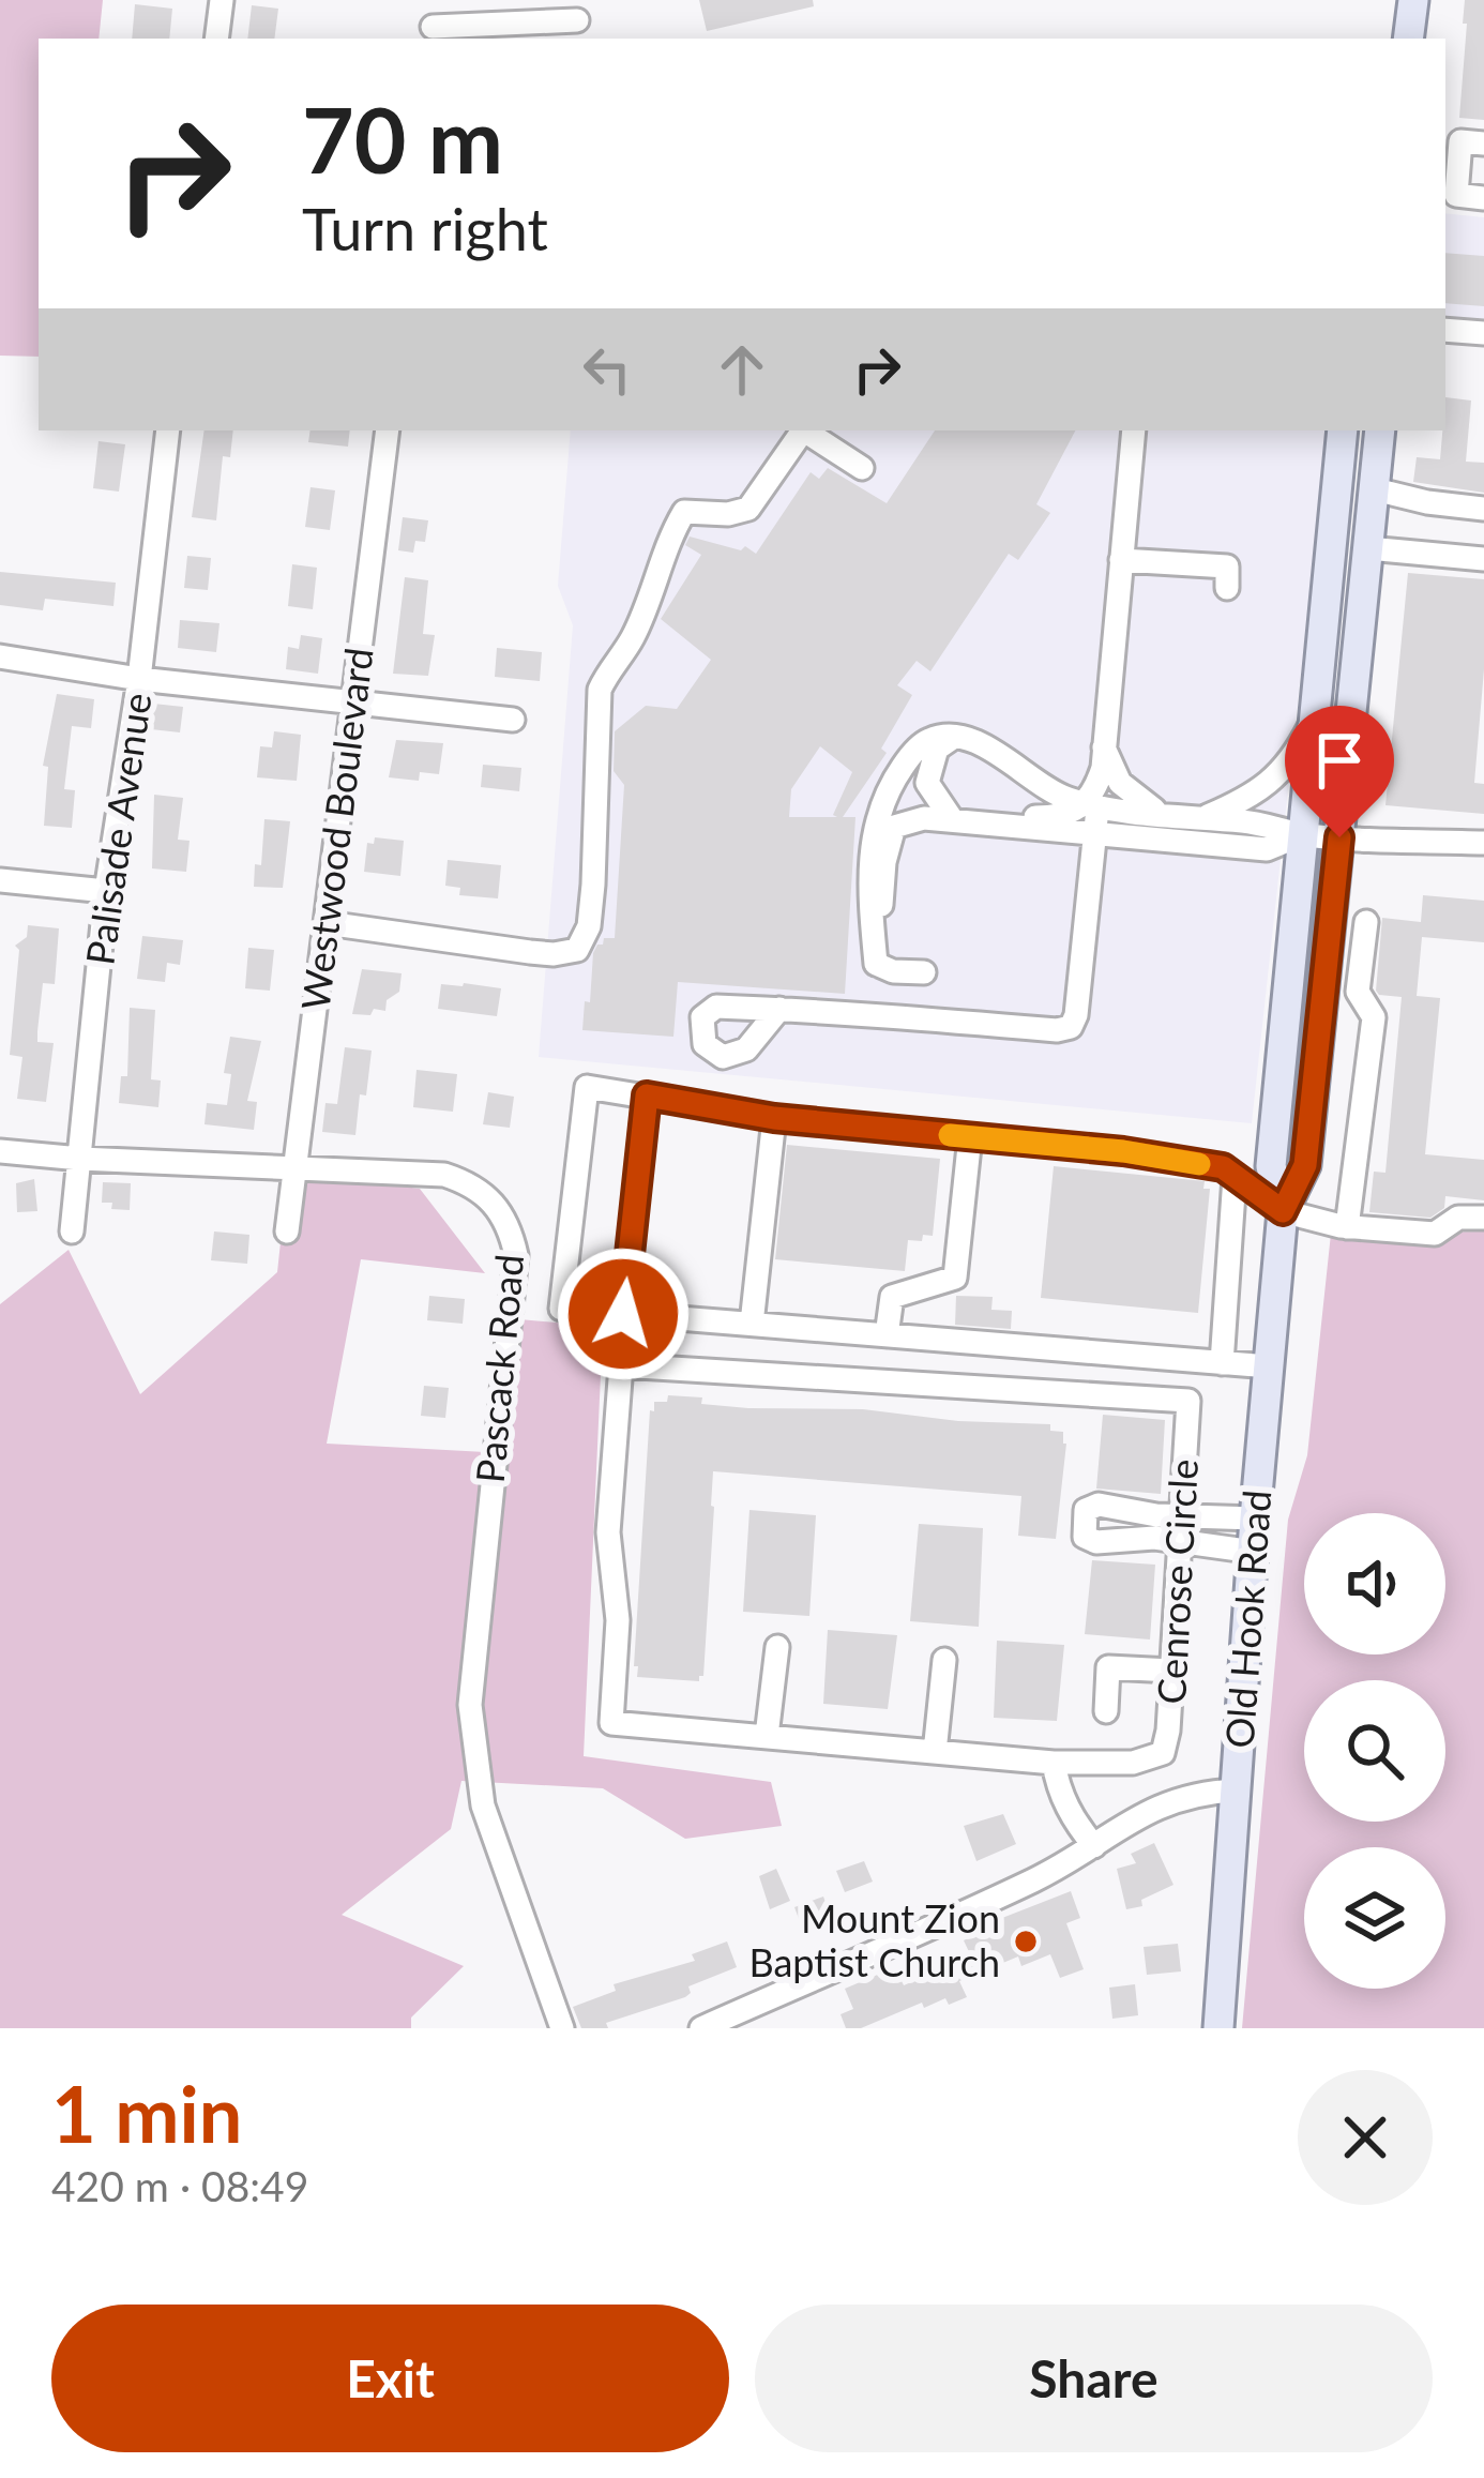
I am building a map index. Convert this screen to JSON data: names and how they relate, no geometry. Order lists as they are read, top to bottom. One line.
{"streets":{"main road":["Old Hook Road"],"street":["Palisade Avenue","Westwood Boulevard","Pascack Road","Cenrose Circle"]},"crossings":[["Palisade Avenue","Pascack Road"],["Westwood Boulevard","Pascack Road"]],"places":["Mount Zion Baptist Church"],"page":{"turn":["70 m","Turn right"],"heading":["1 min","420 m · 08:49"],"buttons":["Exit","Share"]}}
